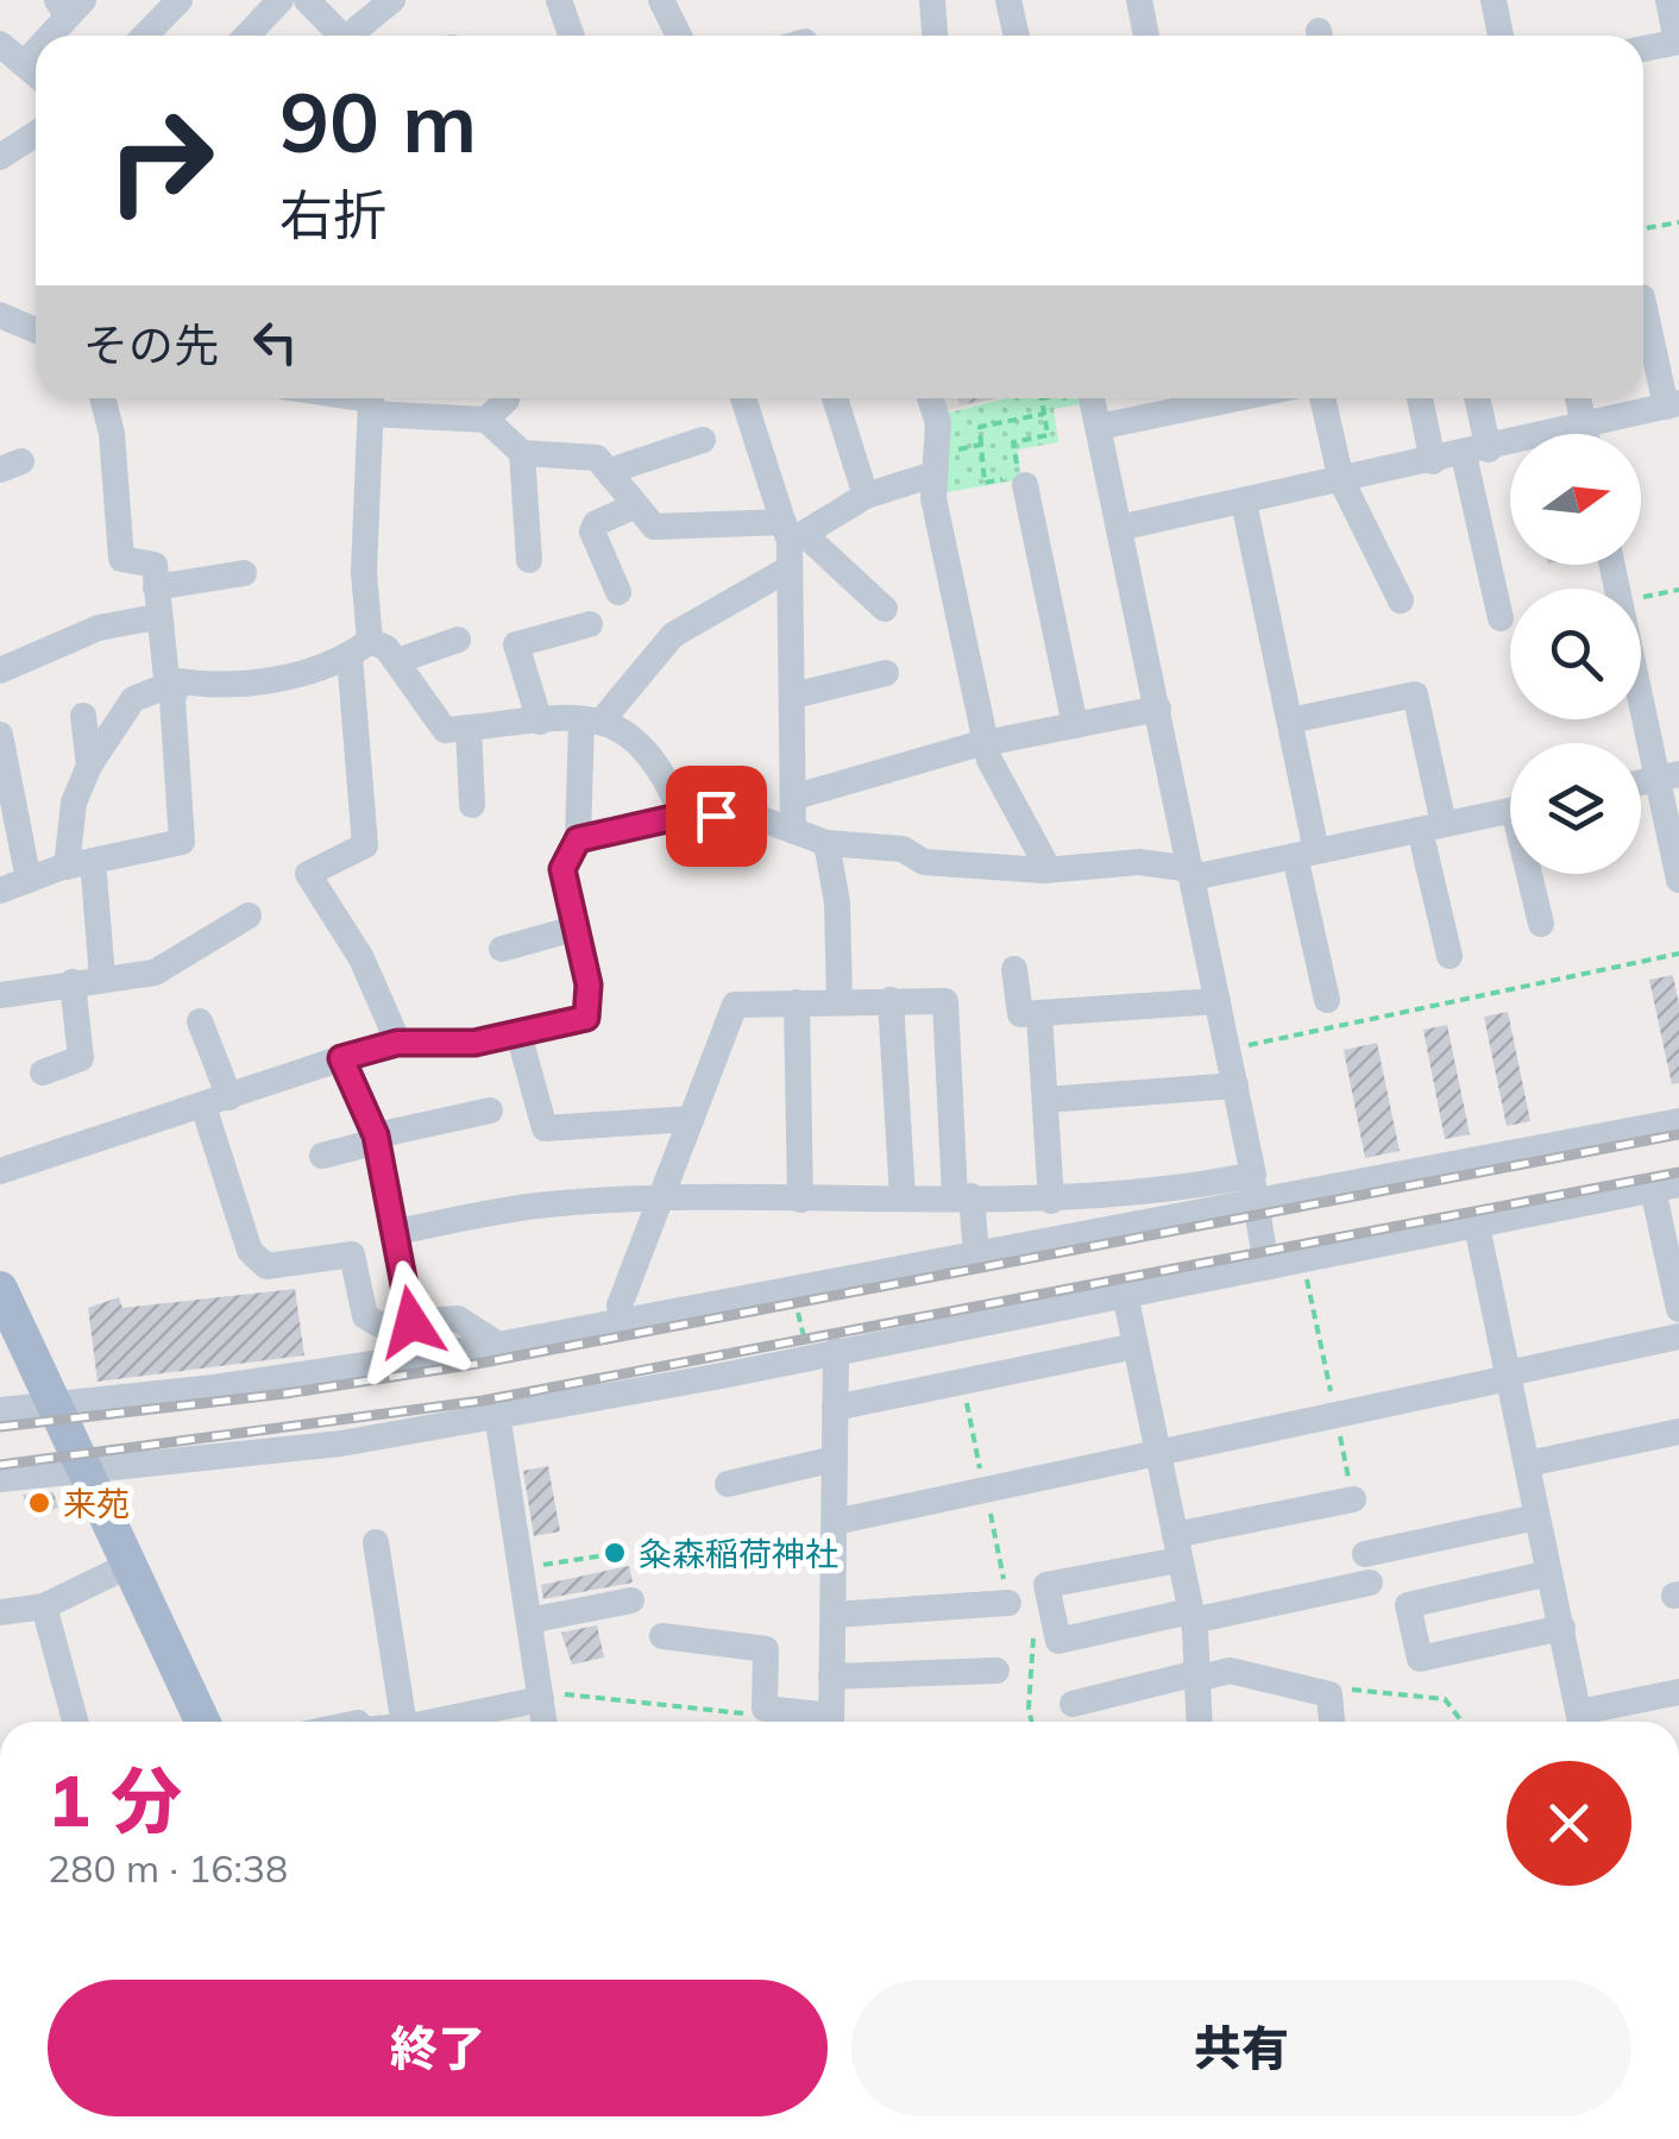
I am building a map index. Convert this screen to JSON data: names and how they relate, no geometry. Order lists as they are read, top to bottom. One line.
{"places":["来苑","粂森稲荷神社"],"north":"right","page":{"turn":["90 m","右折"],"then":"その先","heading":["1 分","280 m · 16:38"],"buttons":["終了","共有"]}}
